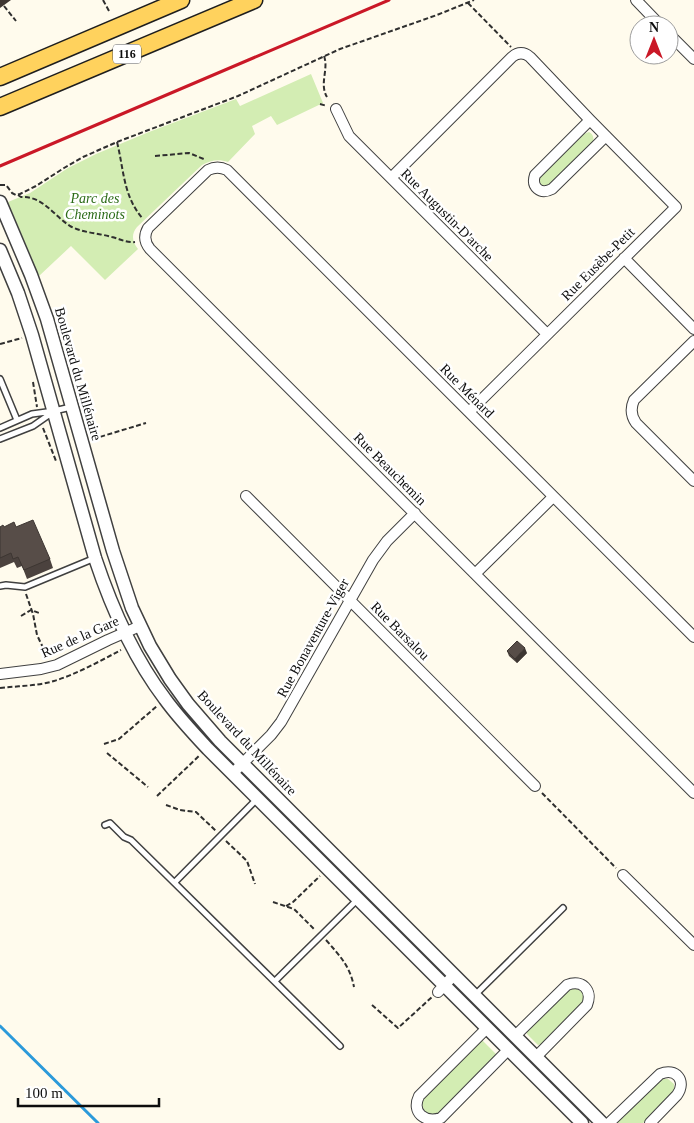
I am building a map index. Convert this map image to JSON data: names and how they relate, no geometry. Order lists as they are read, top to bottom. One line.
{"streets":{"main road":["116"],"street":["Rue Augustin-D'arche","Rue Eusèbe-Petit","Boulevard du Millénaire","Rue Ménard","Rue Beauchemin","Rue Barsalou","Rue de la Gare","Rue Bonaventure-Viger"]},"crossings":[["Rue Augustin-D'arche","Rue Eusèbe-Petit"],["Rue Eusèbe-Petit","Rue Ménard"],["Boulevard du Millénaire","Rue de la Gare"],["Boulevard du Millénaire","Rue Bonaventure-Viger"],["Rue Ménard","Rue Beauchemin"],["Rue Beauchemin","Rue Bonaventure-Viger"],["Rue Barsalou","Rue Bonaventure-Viger"]],"parks":["Parc des Cheminots"],"scale_bar":"100 m","north":"top"}
